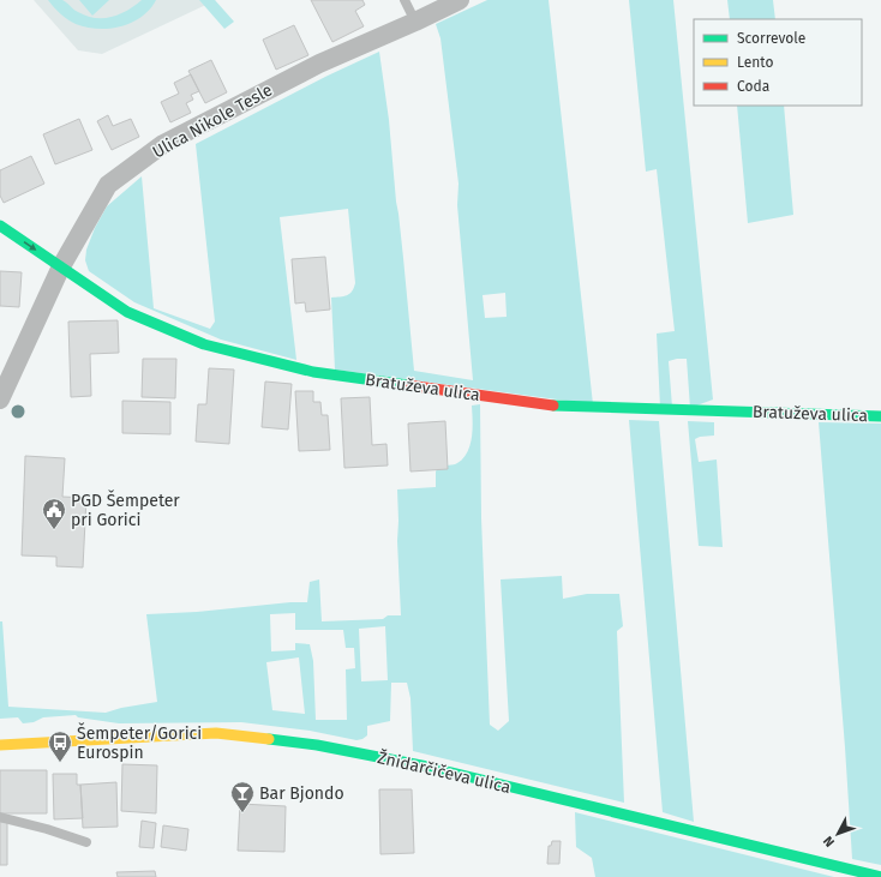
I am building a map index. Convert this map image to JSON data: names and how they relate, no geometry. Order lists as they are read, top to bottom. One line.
{"streets":{"street":["Ulica Nikole Tesle","Bratuževa ulica","Žnidarčičeva ulica"]},"crossings":[["Ulica Nikole Tesle","Bratuževa ulica"]],"places":{"public building":["PGD Šempeter pri Gorici"],"bus stop":["Šempeter/Gorici Eurospin"],"bar":["Bar Bjondo"]},"legend":["Scorrevole","Lento","Coda"],"north":"bottom left"}
